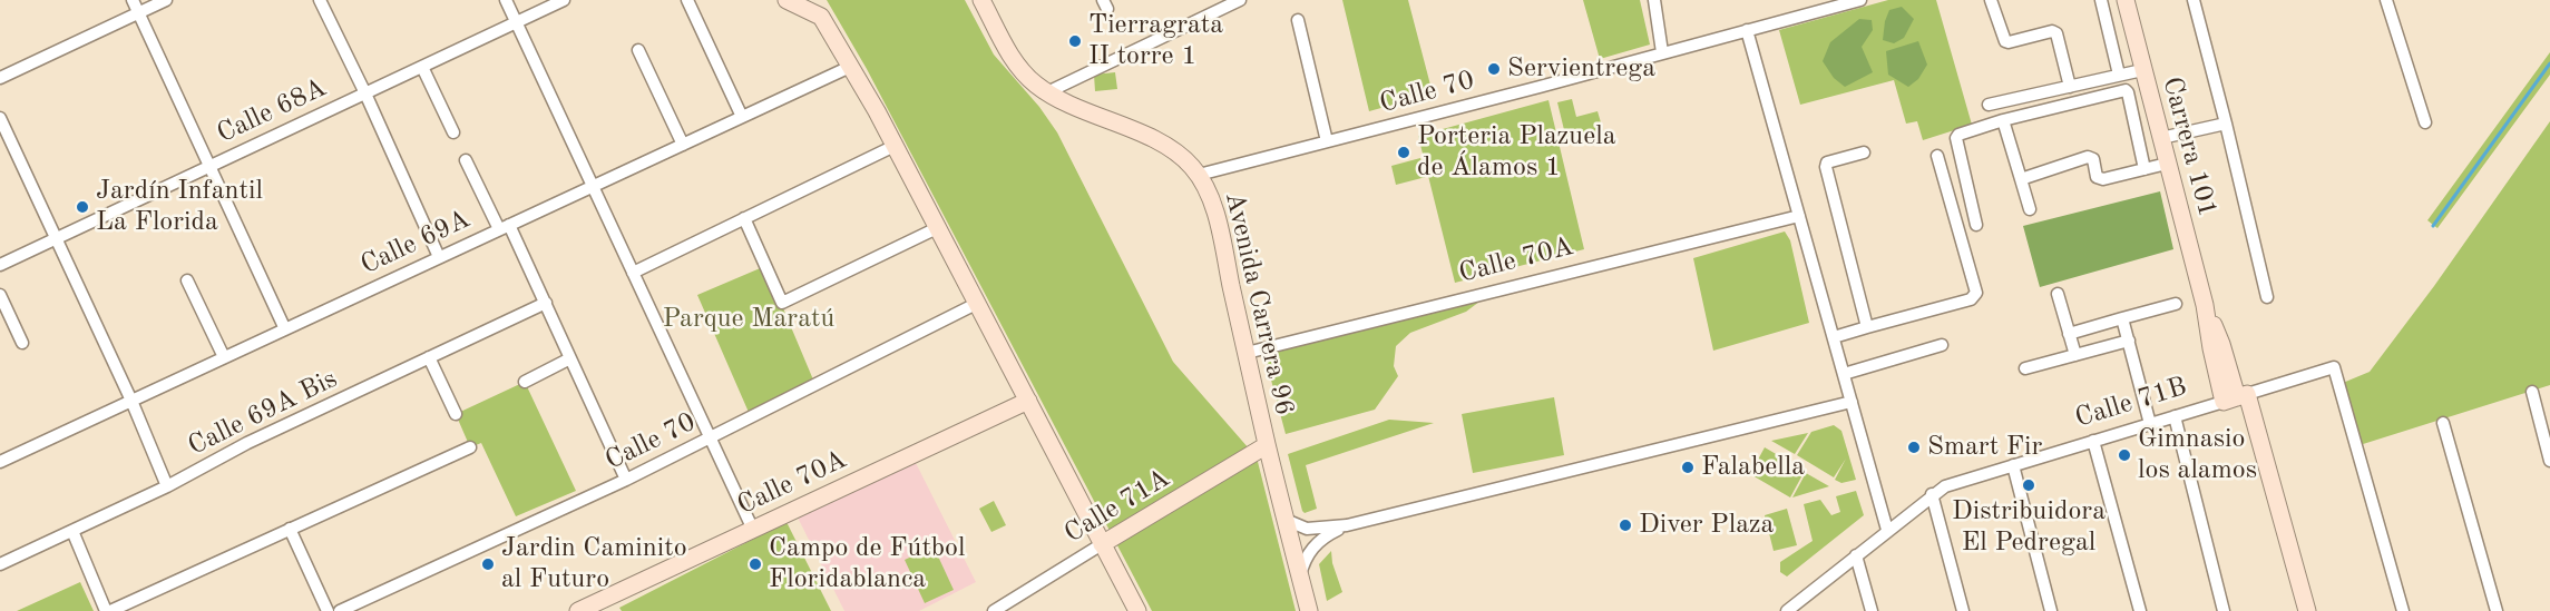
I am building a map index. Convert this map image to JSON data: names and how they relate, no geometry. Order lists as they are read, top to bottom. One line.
{"streets":{"main road":["Carrera 101","Calle 70A","Avenida Carrera 96","Calle 71A"],"street":["Calle 70","Calle 68A","Calle 69A","Calle 71B","Calle 69A Bis"]},"crossings":[["Calle 70","Avenida Carrera 96"],["Carrera 101","Calle 71B"],["Calle 70A","Avenida Carrera 96"],["Avenida Carrera 96","Calle 71A"]],"parks":["Parque Maratú"],"places":["Tierragrata II torre 1","Servientrega","Porteria Plazuela de Álamos 1","Jardín Infantil La Florida","Smart Fir","Gimnasio los alamos","Falabella","Distribuidora El Pedregal","Diver Plaza","Jardin Caminito al Futuro","Campo de Fútbol Floridablanca"]}
